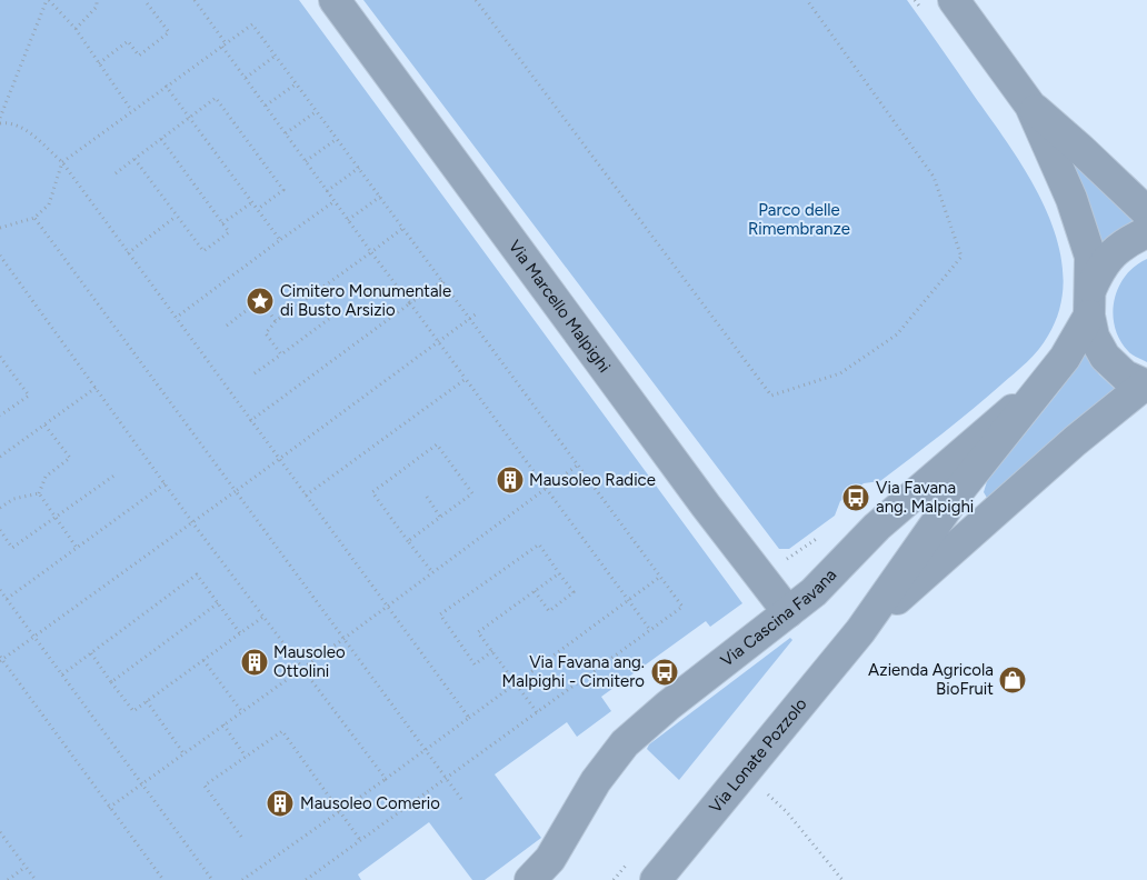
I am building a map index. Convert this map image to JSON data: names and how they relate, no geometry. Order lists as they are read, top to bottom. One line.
{"streets":{"street":["Via Marcello Malpighi","Via Cascina Favana","Via Lonate Pozzolo"]},"crossings":[["Via Marcello Malpighi","Via Cascina Favana"]],"parks":["Parco delle Rimembranze"],"places":{"place":["Cimitero Monumentale di Busto Arsizio"],"building":["Mausoleo Radice","Mausoleo Ottolini","Mausoleo Comerio"],"bus stop":["Via Favana ang. Malpighi","Via Favana ang. Malpighi - Cimitero"],"shop":["Azienda Agricola BioFruit"]}}
